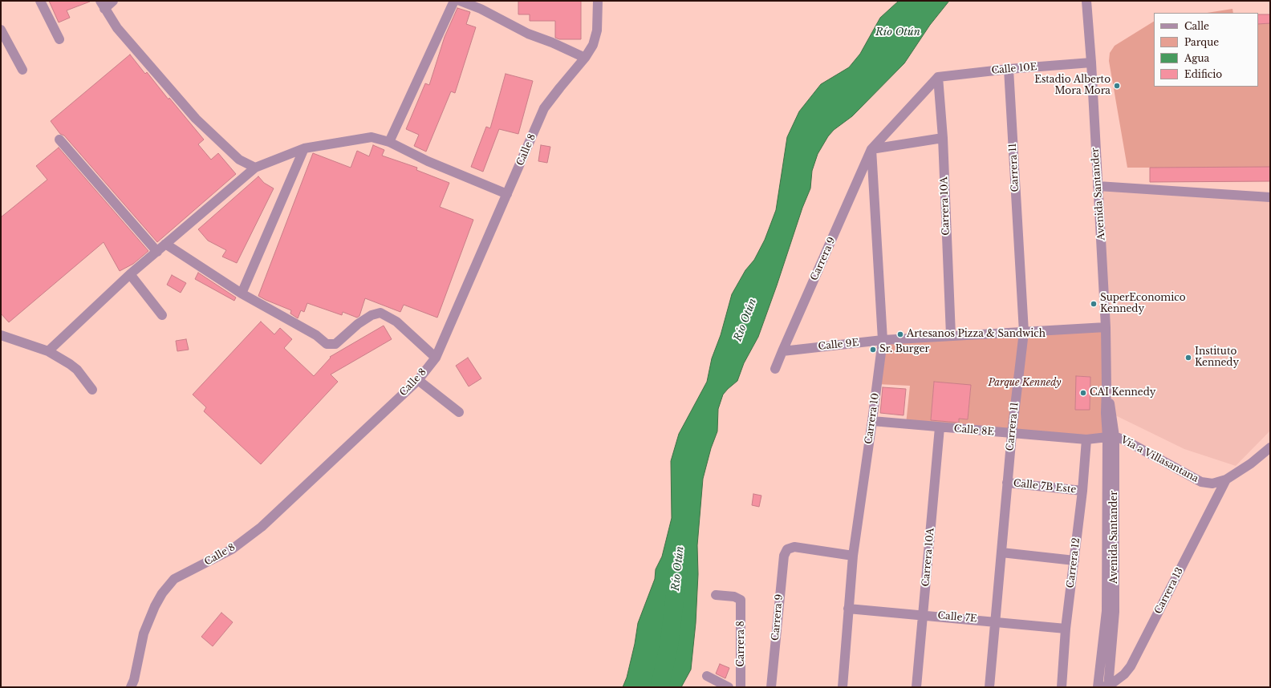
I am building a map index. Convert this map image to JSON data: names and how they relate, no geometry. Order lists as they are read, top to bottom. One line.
{"streets":{"street":["Calle 10E","Calle 8","Carrera 11","Avenida Santander","Carrera 10A","Carrera 9","Calle 9E","Carrera 10","Calle 8E","Vía a Villasantana","Calle 7B Este","Carrera 12","Carrera 13","Calle 7E","Carrera 8"]},"crossings":[["Calle 10E","Carrera 11"],["Calle 10E","Avenida Santander"],["Calle 10E","Carrera 10A"],["Calle 10E","Carrera 9"],["Carrera 11","Calle 9E"],["Carrera 11","Calle 8E"],["Carrera 11","Calle 7B Este"],["Carrera 11","Calle 7E"],["Avenida Santander","Calle 9E"],["Avenida Santander","Calle 8E"],["Avenida Santander","Vía a Villasantana"],["Avenida Santander","Carrera 13"],["Carrera 10A","Carrera 9"],["Carrera 10A","Calle 9E"],["Carrera 10A","Calle 8E"],["Carrera 10A","Calle 7E"],["Carrera 9","Calle 9E"],["Carrera 9","Carrera 10"],["Calle 9E","Carrera 10"],["Carrera 10","Calle 8E"],["Carrera 10","Calle 7E"],["Calle 8E","Vía a Villasantana"],["Calle 8E","Carrera 12"],["Vía a Villasantana","Carrera 13"],["Calle 7B Este","Carrera 12"],["Carrera 12","Calle 7E"]],"water":["Río Otún"],"parks":["Parque Kennedy"],"places":["Estadio Alberto Mora Mora","SuperEconomico Kennedy","Artesanos Pizza & Sandwich","Sr. Burger","Instituto Kennedy","CAI Kennedy"],"legend":["Calle","Parque","Agua","Edificio"]}
